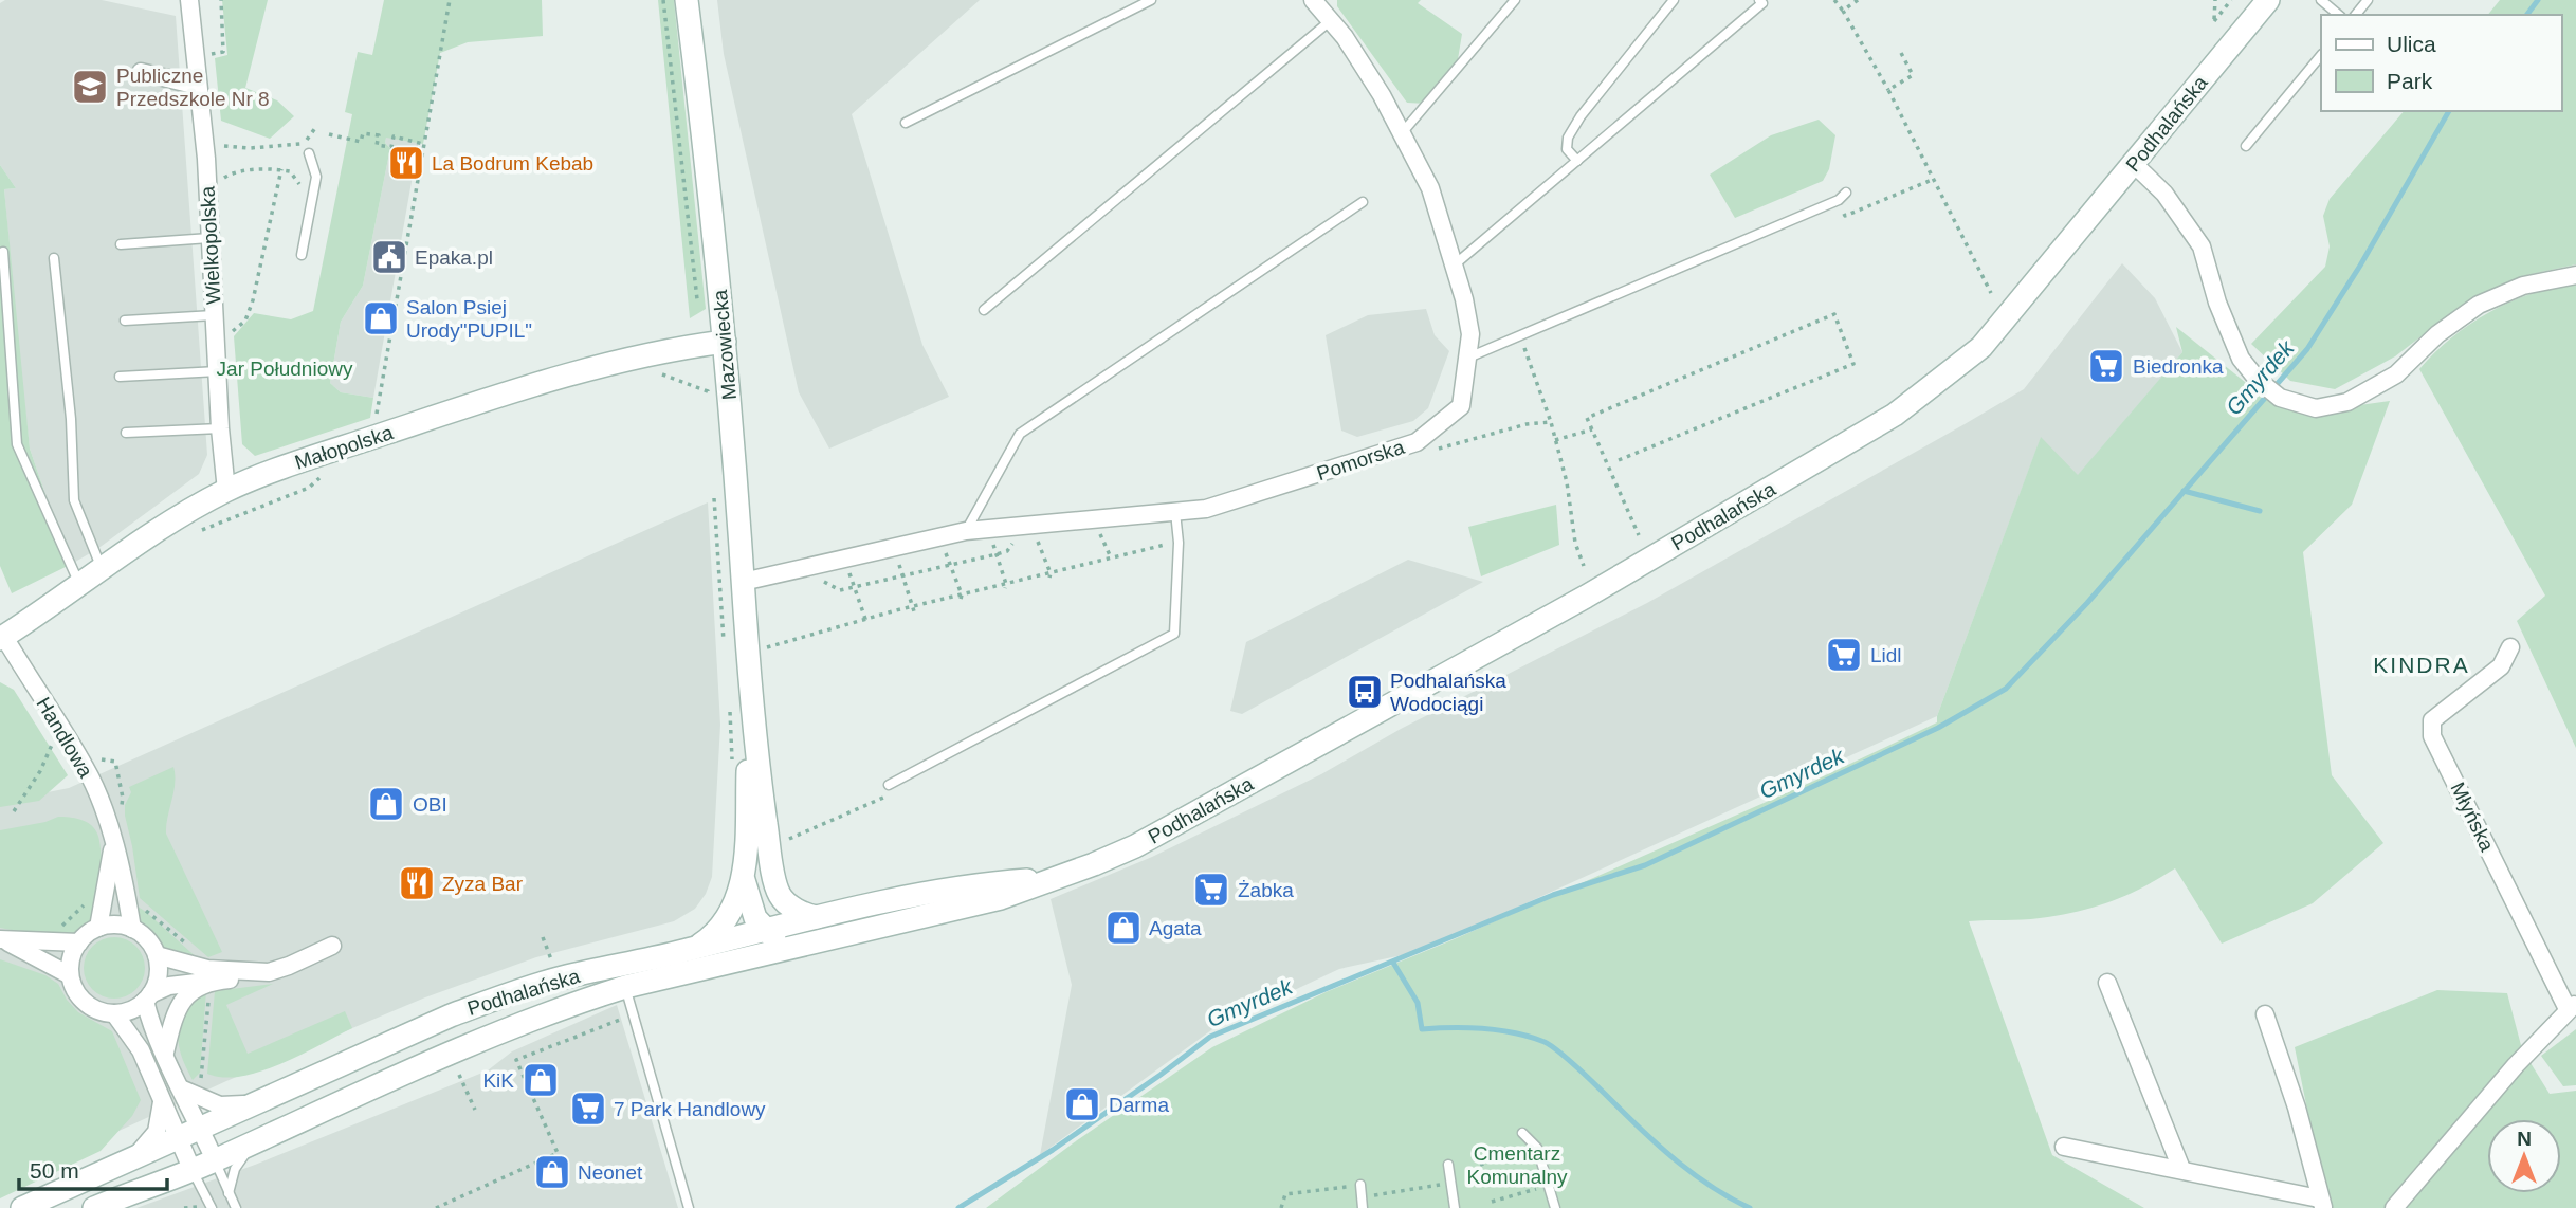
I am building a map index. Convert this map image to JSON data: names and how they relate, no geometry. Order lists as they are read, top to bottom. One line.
{"streets":{"street":["Podhalańska","Wielkopolska","Mazowiecka","Małopolska","Pomorska","Handlowa","Młyńska"]},"crossings":[["Podhalańska","Mazowiecka"],["Wielkopolska","Małopolska"],["Mazowiecka","Małopolska"],["Mazowiecka","Pomorska"],["Małopolska","Handlowa"]],"districts":["KINDRA"],"water":["Gmyrdek"],"parks":["Jar Południowy","Cmentarz Komunalny"],"places":{"school or university":["Publiczne Przedszkole Nr 8"],"restaurant":["La Bodrum Kebab","Zyza Bar"],"public building":["Epaka.pl"],"shop":["Salon Psiej Urody\"PUPIL\"","OBI","Agata","KiK","Darma","Neonet"],"supermarket":["Biedronka","Lidl","Żabka","7 Park Handlowy"],"bus stop":["Podhalańska Wodociągi"]},"legend":["Ulica","Park"],"scale_bar":"50 m","north":"top"}
